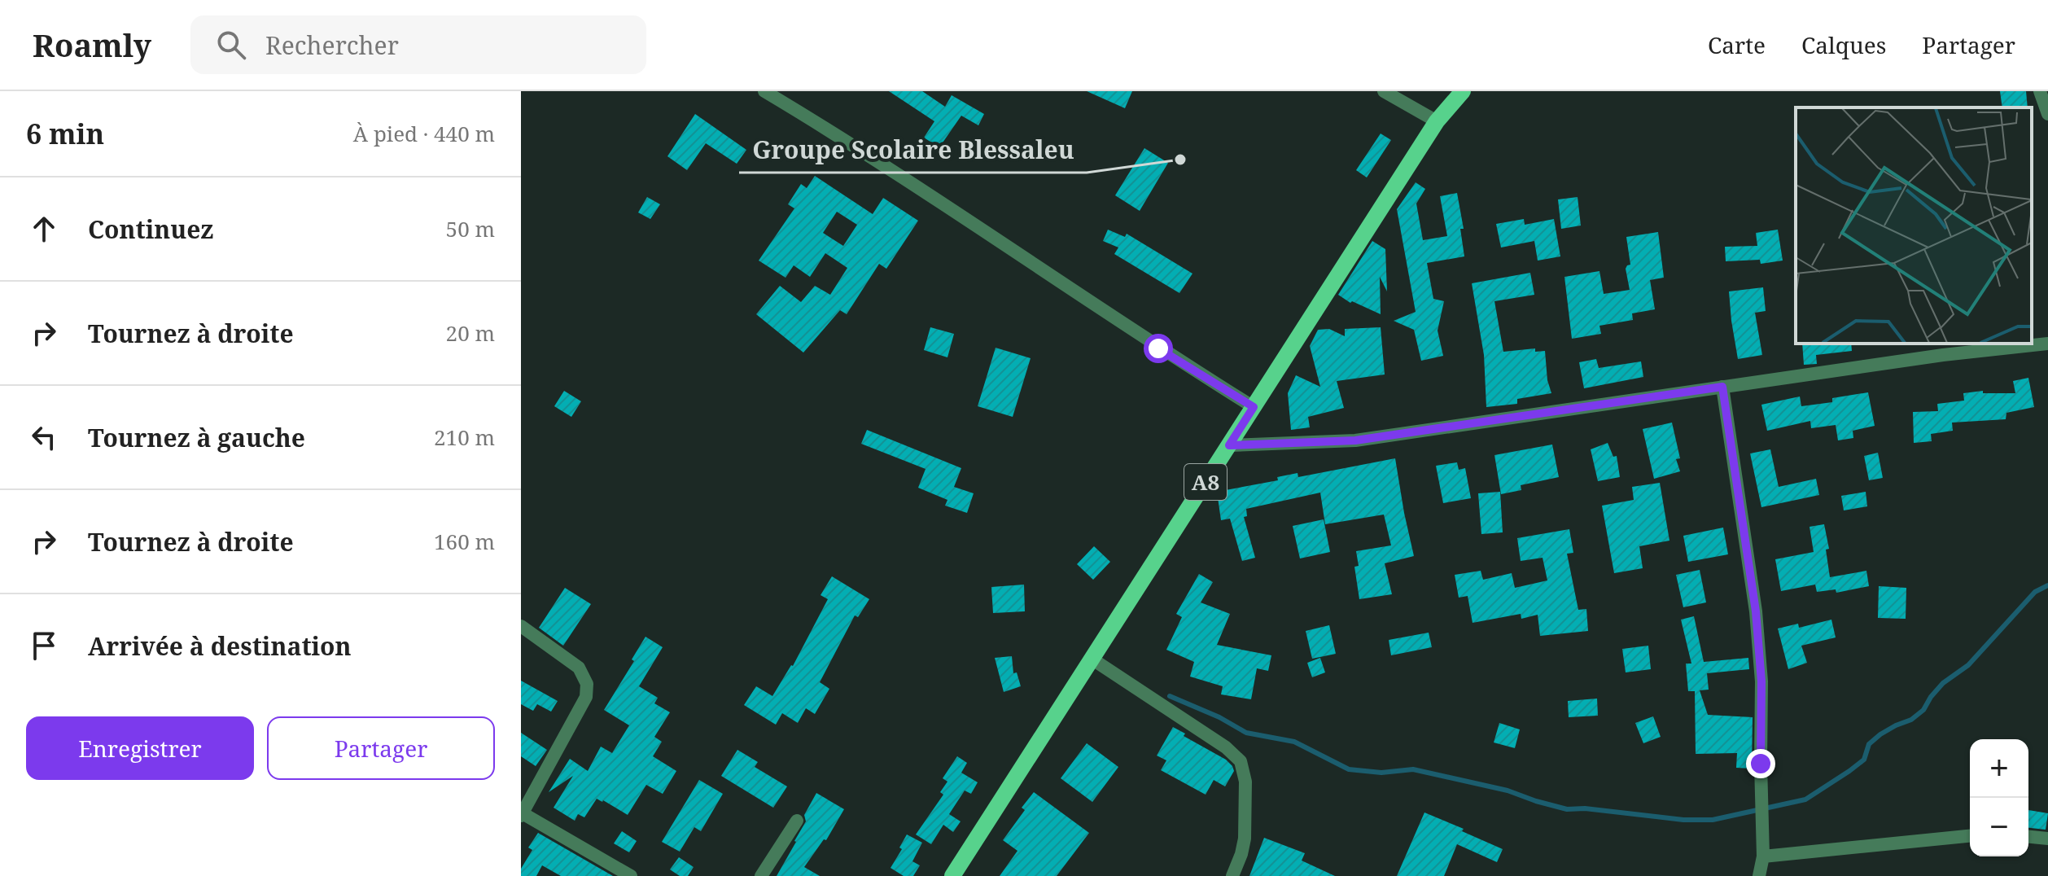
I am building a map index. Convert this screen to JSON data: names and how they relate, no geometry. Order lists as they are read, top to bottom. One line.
{"streets":{"main road":["A8"]},"places":["Groupe Scolaire Blessaleu"],"page":{"header":"Roamly","search":"Rechercher","nav":["Carte","Calques","Partager"],"heading":["6 min","À pied · 440 m"],"list":[["Continuez","50 m"],["Tournez à droite","20 m"],["Tournez à gauche","210 m"],["Tournez à droite","160 m"],"Arrivée à destination"],"buttons":["Enregistrer","Partager"],"map_buttons":["+","−"]}}
